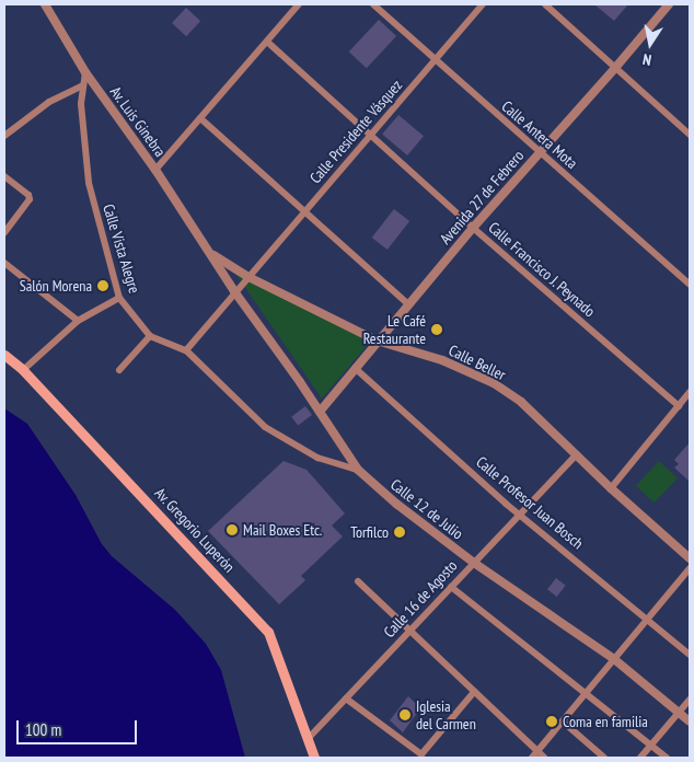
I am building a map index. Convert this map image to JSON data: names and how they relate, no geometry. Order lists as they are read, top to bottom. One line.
{"streets":{"main road":["Av. Gregorio Luperón"],"street":["Av. Luis Ginebra","Calle Presidente Vásquez","Calle Antera Mota","Avenida 27 de Febrero","Calle Vista Alegre","Calle Francisco J. Peynado","Calle Beller","Calle Profesor Juan Bosch","Calle 12 de Julio","Calle 16 de Agosto"]},"crossings":[["Av. Luis Ginebra","Calle Vista Alegre"],["Av. Luis Ginebra","Calle Beller"],["Av. Luis Ginebra","Calle 12 de Julio"],["Calle Presidente Vásquez","Calle Antera Mota"],["Calle Presidente Vásquez","Calle Francisco J. Peynado"],["Calle Presidente Vásquez","Calle Beller"],["Calle Presidente Vásquez","Calle 12 de Julio"],["Calle Antera Mota","Avenida 27 de Febrero"],["Avenida 27 de Febrero","Calle Francisco J. Peynado"],["Avenida 27 de Febrero","Calle Beller"],["Avenida 27 de Febrero","Calle Profesor Juan Bosch"],["Avenida 27 de Febrero","Calle 12 de Julio"],["Calle Vista Alegre","Calle 12 de Julio"],["Calle Beller","Calle 12 de Julio"],["Calle Beller","Calle 16 de Agosto"],["Calle Profesor Juan Bosch","Calle 16 de Agosto"],["Calle 12 de Julio","Calle 16 de Agosto"],["Av. Gregorio Luperón","Calle 16 de Agosto"]],"places":["Salón Morena","Le Café Restaurante","Mail Boxes Etc.","Torfilco","Iglesia del Carmen","Coma en familia"],"scale_bar":"100 m","north":"bottom"}
